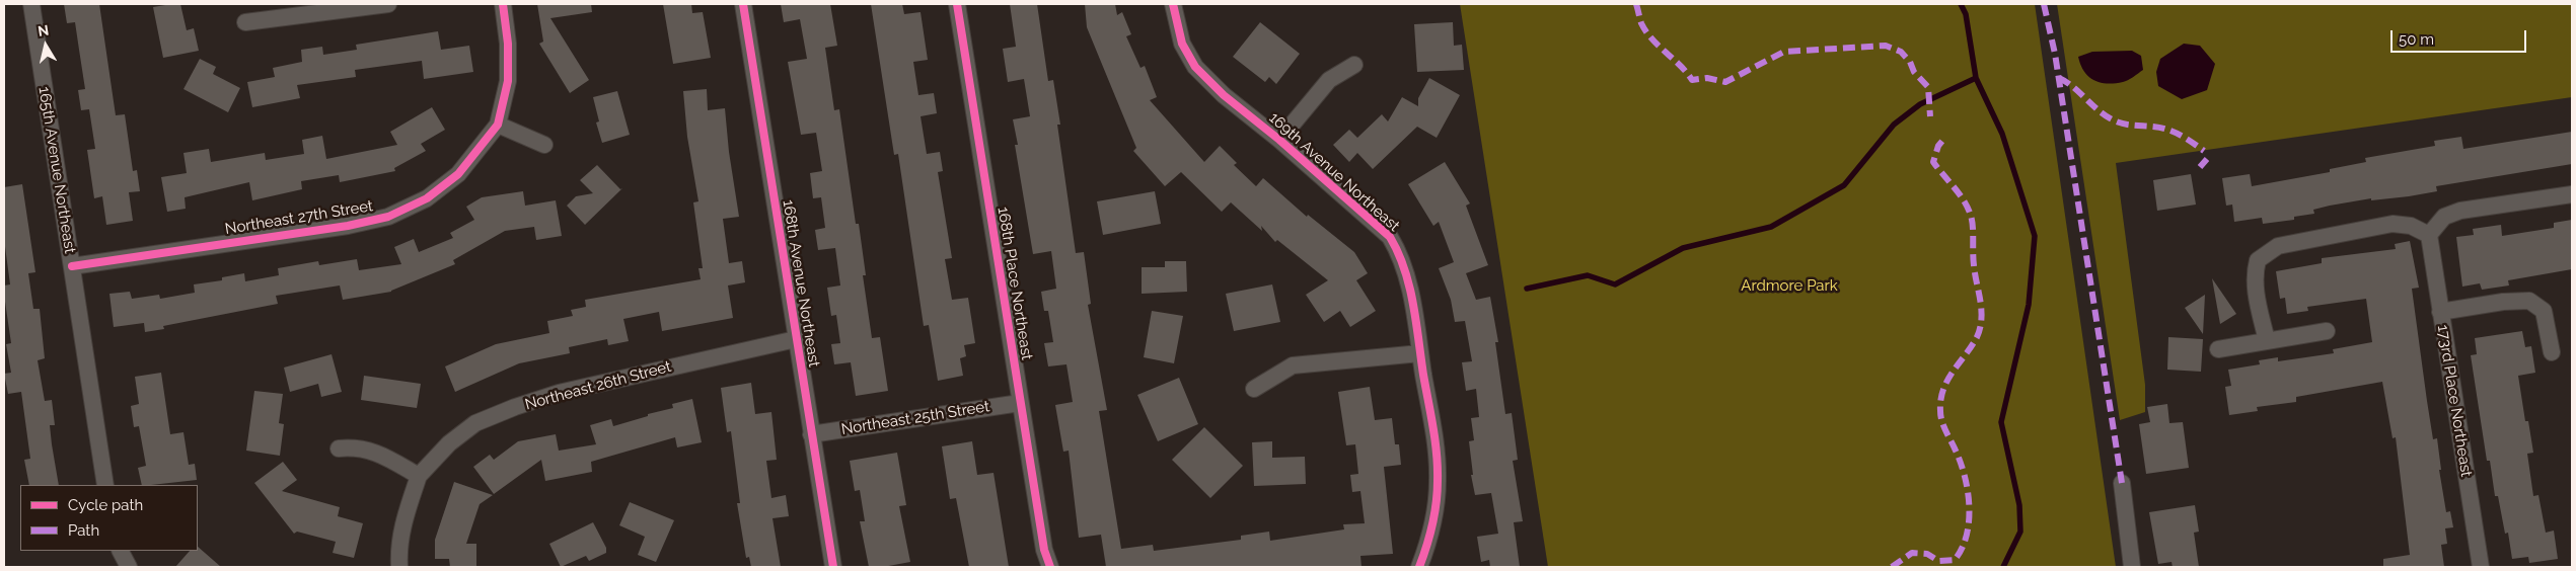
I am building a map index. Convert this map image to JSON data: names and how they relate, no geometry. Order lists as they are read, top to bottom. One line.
{"streets":{"street":["165th Avenue Northeast","169th Avenue Northeast","Northeast 27th Street","168th Avenue Northeast","168th Place Northeast","Northeast 26th Street","173rd Place Northeast","Northeast 25th Street"]},"crossings":[["165th Avenue Northeast","Northeast 27th Street"],["168th Avenue Northeast","Northeast 26th Street"],["168th Avenue Northeast","Northeast 25th Street"],["168th Place Northeast","Northeast 25th Street"]],"parks":["Ardmore Park"],"legend":["Cycle path","Path"],"scale_bar":"50 m","north":"top"}
